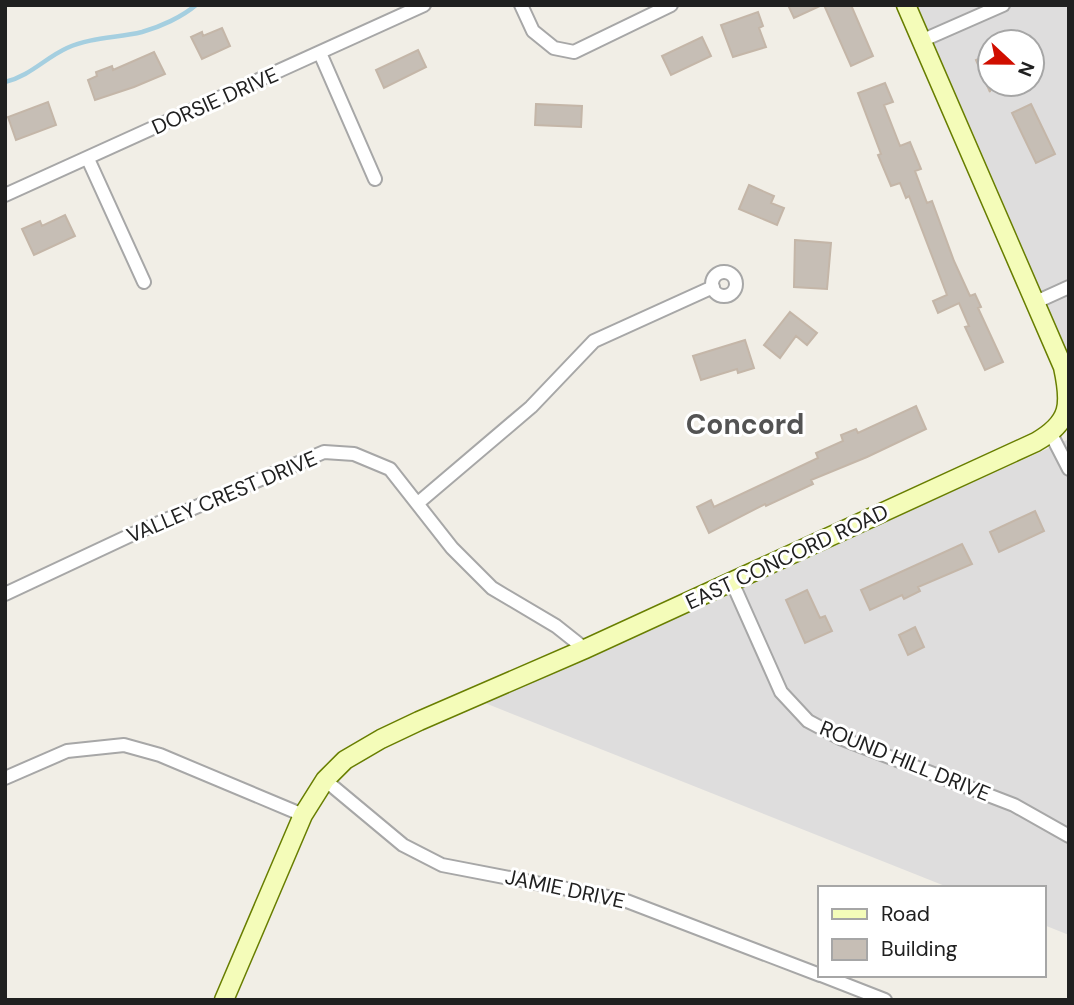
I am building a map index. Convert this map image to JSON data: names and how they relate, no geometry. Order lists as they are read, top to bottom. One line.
{"streets":{"street":["DORSIE DRIVE","VALLEY CREST DRIVE","EAST CONCORD ROAD","ROUND HILL DRIVE","JAMIE DRIVE"]},"crossings":[["VALLEY CREST DRIVE","EAST CONCORD ROAD"],["EAST CONCORD ROAD","ROUND HILL DRIVE"],["EAST CONCORD ROAD","JAMIE DRIVE"]],"districts":["Concord"],"legend":["Road","Building"],"north":"right"}
